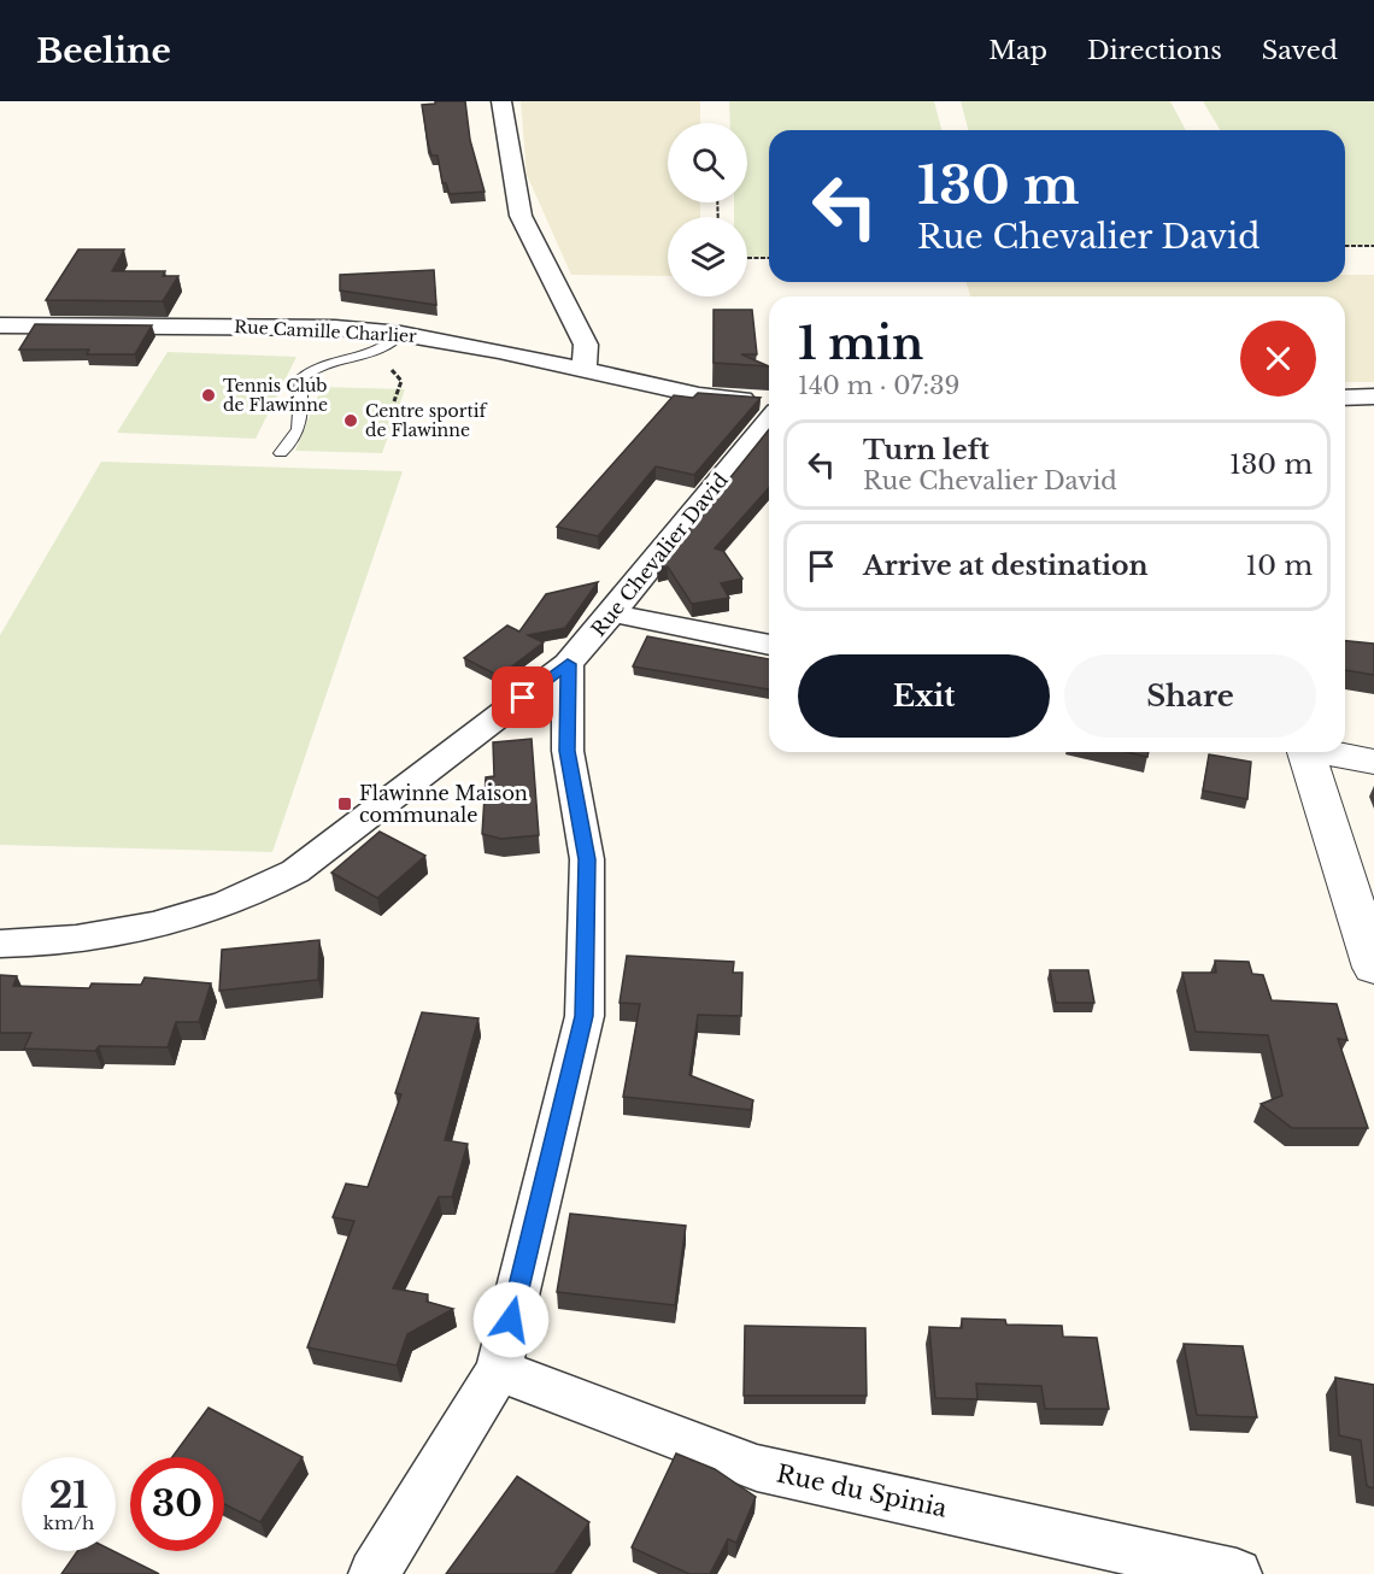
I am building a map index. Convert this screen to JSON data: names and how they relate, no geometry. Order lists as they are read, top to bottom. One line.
{"streets":{"street":["Rue Camille Charlier","Rue Chevalier David","Rue du Spinia"]},"places":{"other":["Tennis Club de Flawinne","Centre sportif de Flawinne"],"transit":["Flawinne Maison communale"]},"page":{"header":"Beeline","nav":["Map","Directions","Saved"],"turn":["130 m","Rue Chevalier David"],"heading":["1 min","140 m · 07:39"],"list":[{"name":"Turn left","note":"Rue Chevalier David","value":"130 m"},{"name":"Arrive at destination","value":"10 m"}],"buttons":["Exit","Share"],"speed":"21 km/h","limit":"30"}}
